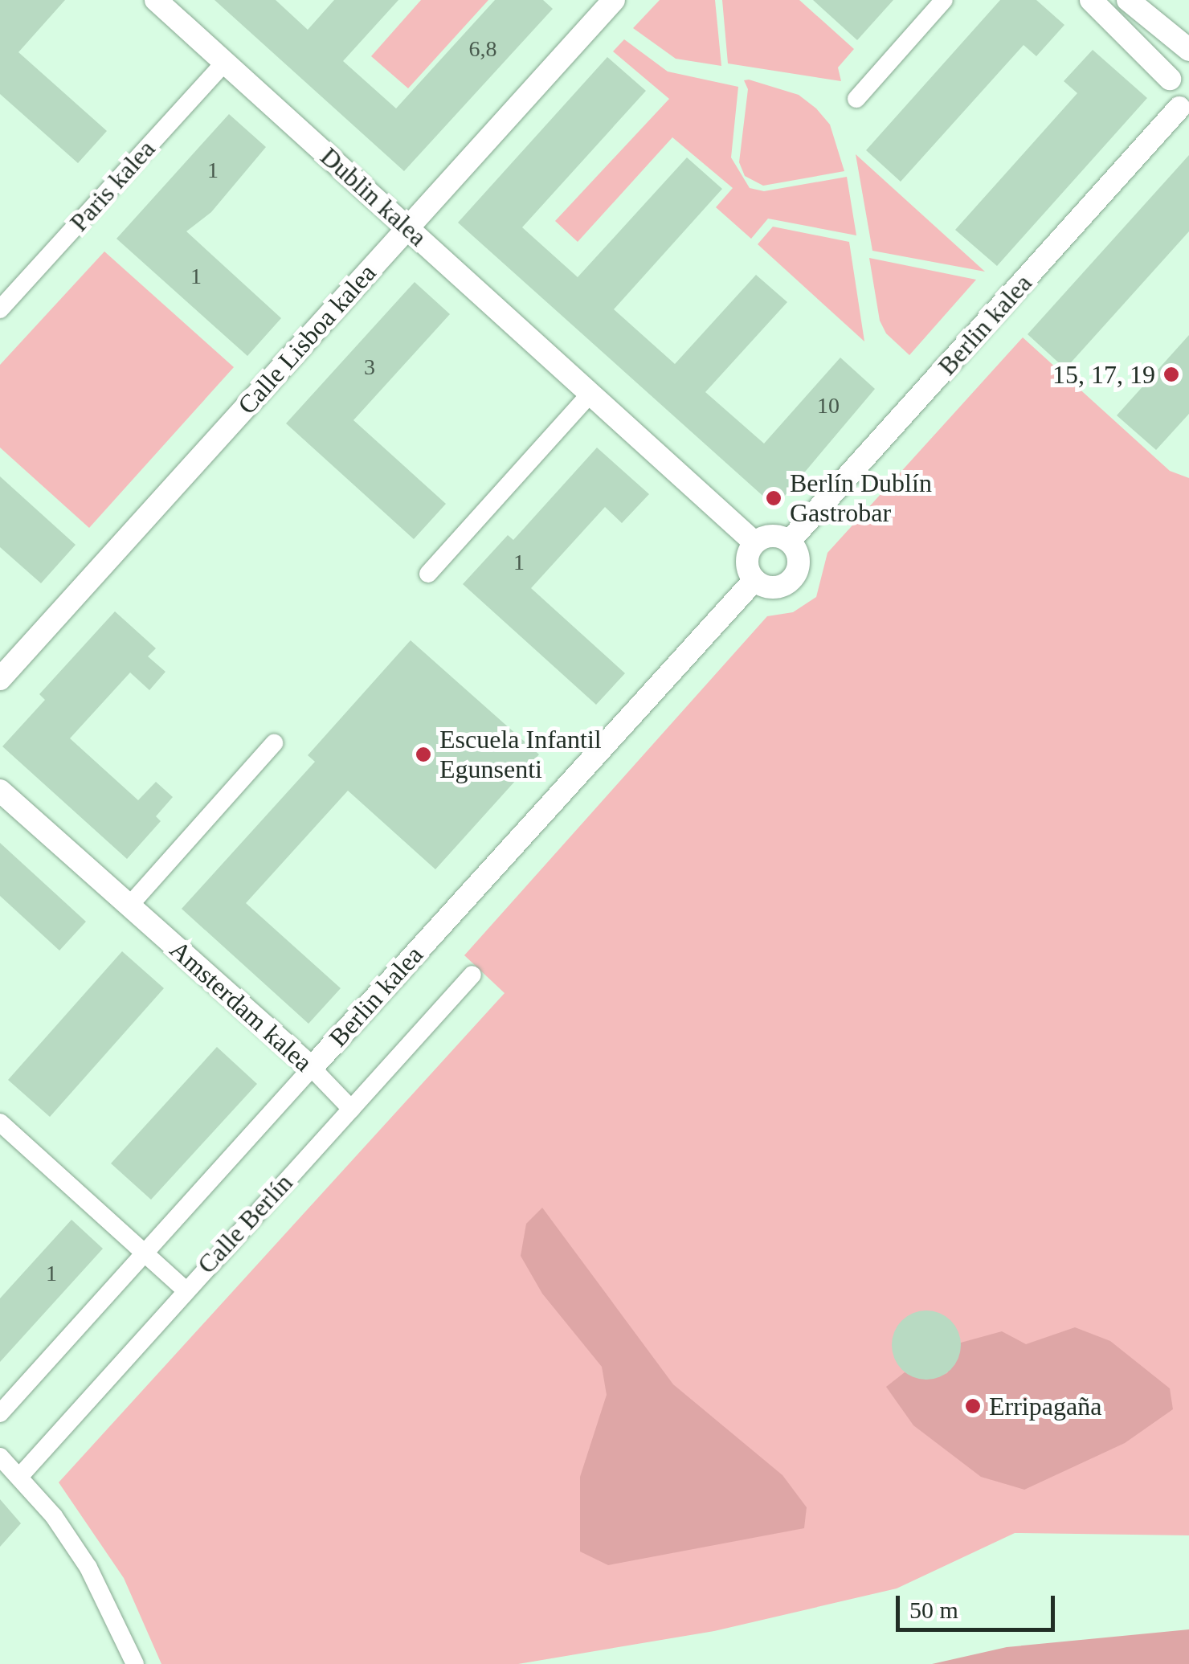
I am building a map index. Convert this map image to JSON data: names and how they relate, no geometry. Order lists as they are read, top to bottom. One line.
{"streets":{"street":["Paris kalea","Dublin kalea","Berlin kalea","Calle Lisboa kalea","Amsterdam kalea","Calle Berlín"]},"crossings":[["Paris kalea","Dublin kalea"],["Dublin kalea","Berlin kalea"],["Dublin kalea","Calle Lisboa kalea"],["Berlin kalea","Amsterdam kalea"],["Amsterdam kalea","Calle Berlín"]],"places":["15, 17, 19","Berlín Dublín Gastrobar","Escuela Infantil Egunsenti","Erripagaña"],"house_numbers":["6,8","1","1","3","10","1","1"],"scale_bar":"50 m"}
